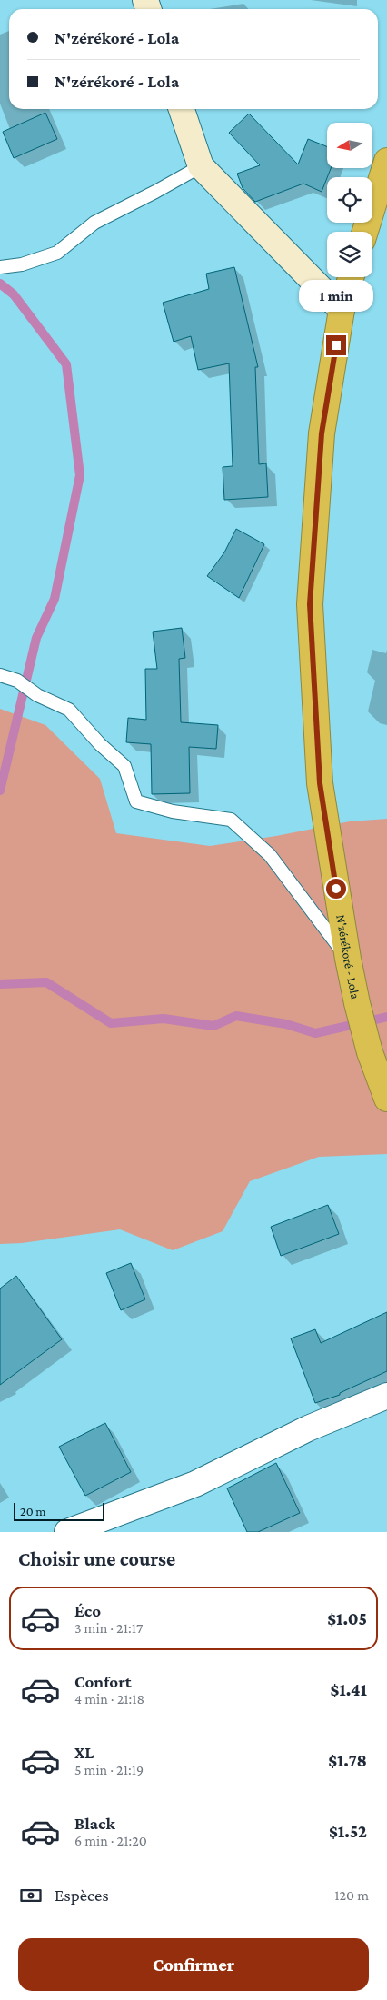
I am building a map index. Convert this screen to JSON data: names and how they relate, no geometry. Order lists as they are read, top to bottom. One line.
{"streets":{"highway":["N'zérékoré - Lola"]},"scale_bar":"20 m","north":"left","page":{"banner":["N'zérékoré - Lola","N'zérékoré - Lola"],"bubble":"1 min","scale":"20 m","heading":"Choisir une course","list":[{"name":"Éco","note":"3 min · 21:17","value":"$1.05"},{"name":"Confort","note":"4 min · 21:18","value":"$1.41"},{"name":"XL","note":"5 min · 21:19","value":"$1.78"},{"name":"Black","note":"6 min · 21:20","value":"$1.52"}],"pay":["Espèces","120 m"],"buttons":"Confirmer"}}
